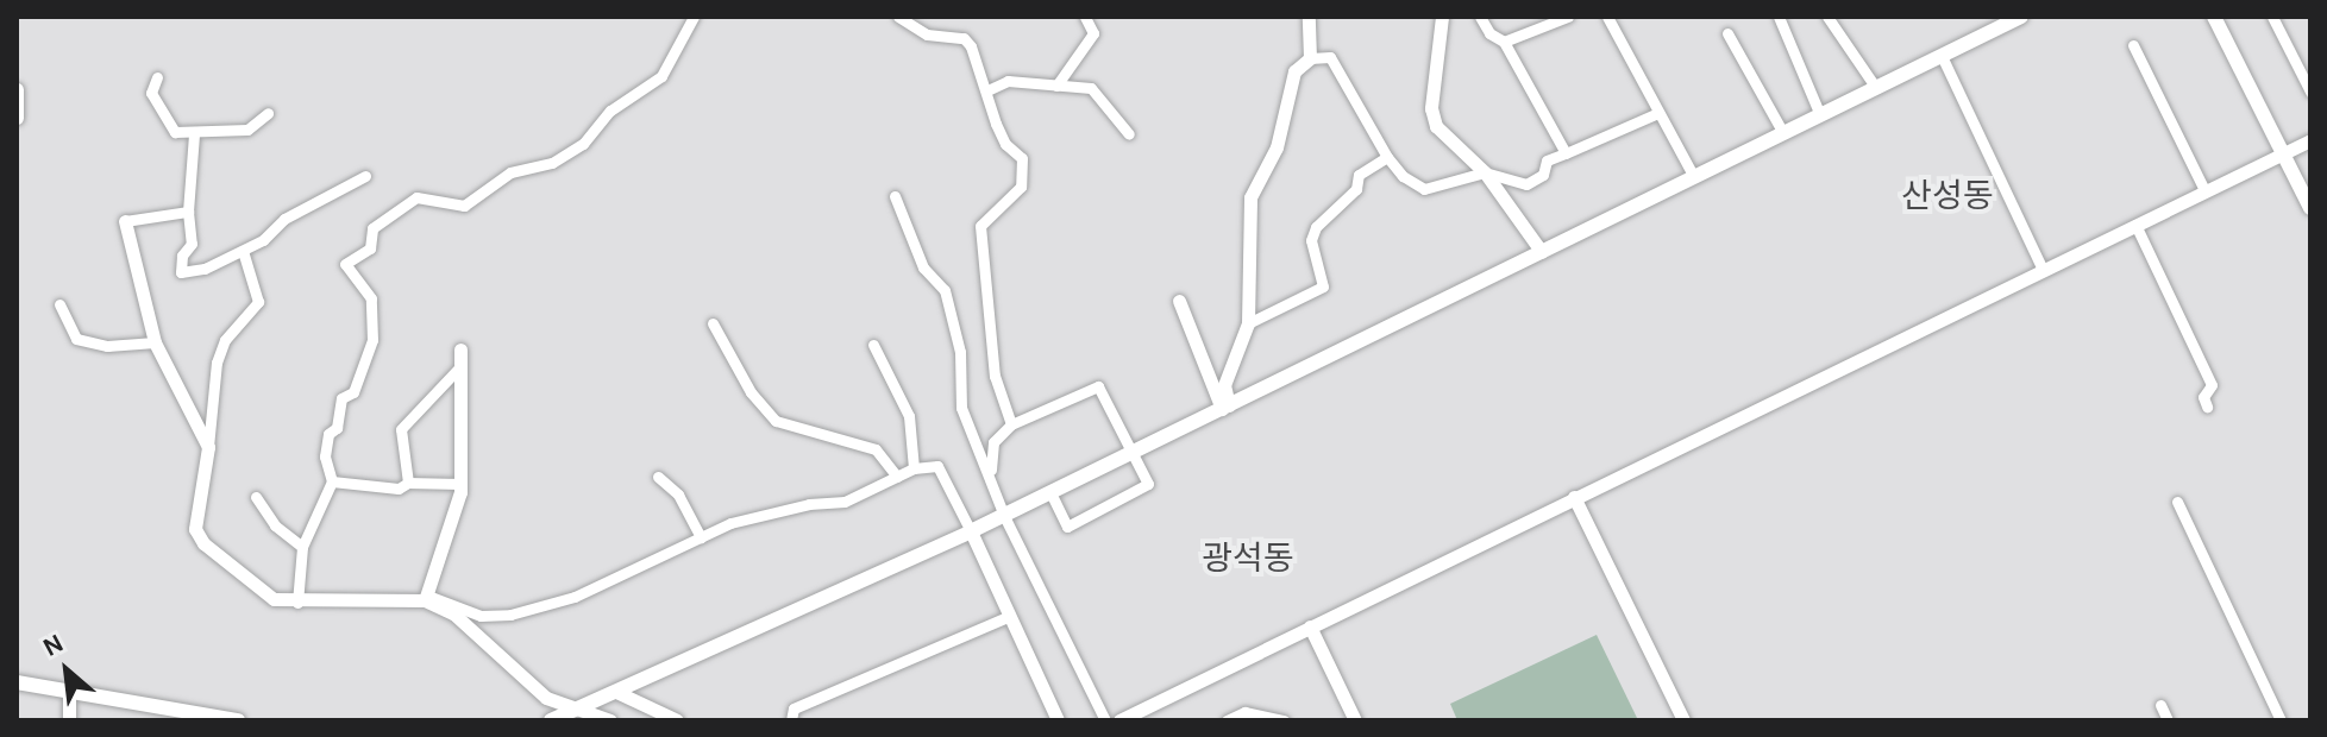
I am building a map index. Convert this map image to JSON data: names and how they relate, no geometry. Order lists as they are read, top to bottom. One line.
{"districts":["산성동","광석동"],"north":"top left"}
